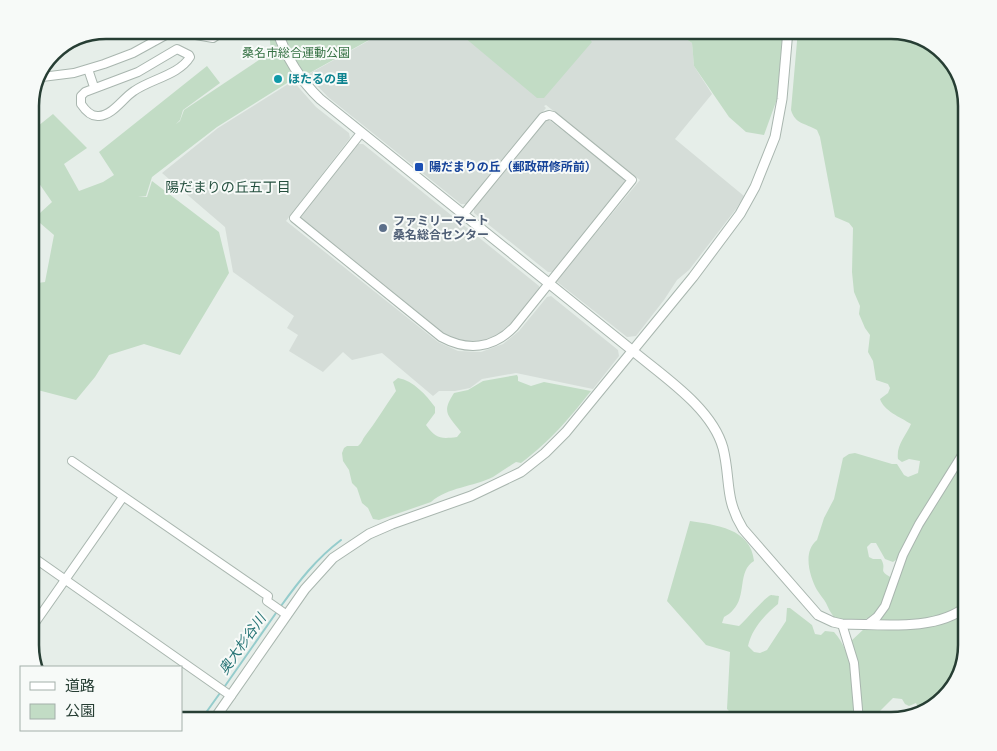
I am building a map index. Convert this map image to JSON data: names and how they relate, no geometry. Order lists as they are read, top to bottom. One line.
{"districts":["陽だまりの丘五丁目"],"water":["奥大杉谷川"],"parks":["桑名市総合運動公園"],"places":{"other":["ほたるの里","ファミリーマート 桑名総合センター"],"transit":["陽だまりの丘（郵政研修所前）"]},"legend":["道路","公園"]}
